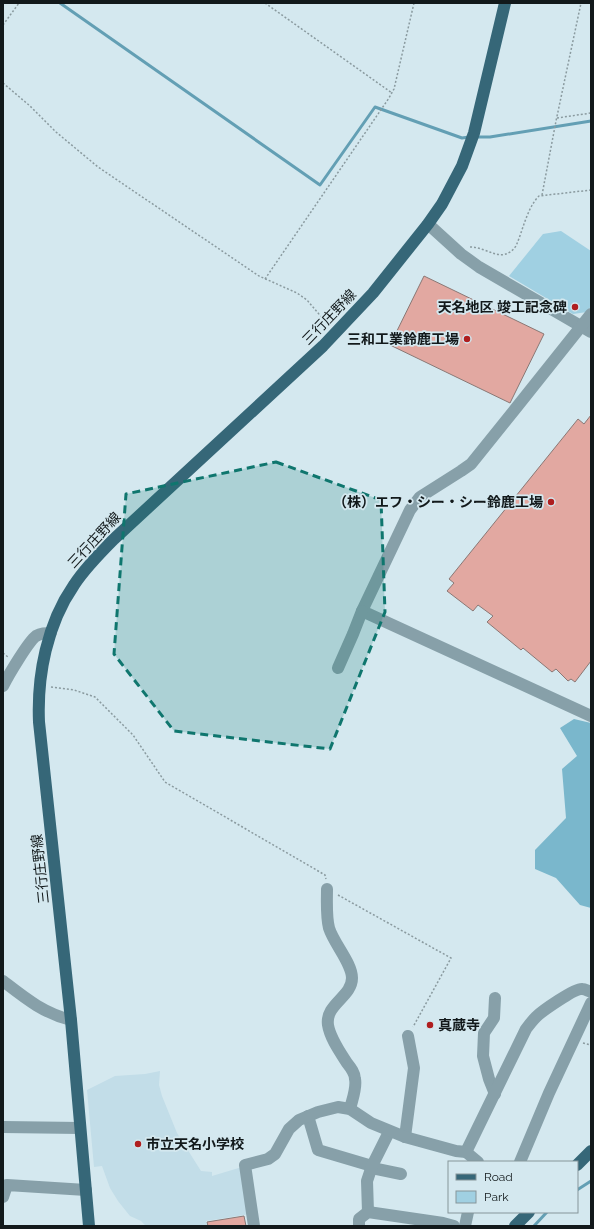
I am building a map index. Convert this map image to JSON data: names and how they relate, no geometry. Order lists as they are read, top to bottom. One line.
{"streets":{"main road":["三行庄野線"]},"places":["天名地区 竣工記念碑","三和工業鈴鹿工場","（株）エフ・シー・シー鈴鹿工場","真蔵寺","市立天名小学校"],"legend":["Road","Park"]}
